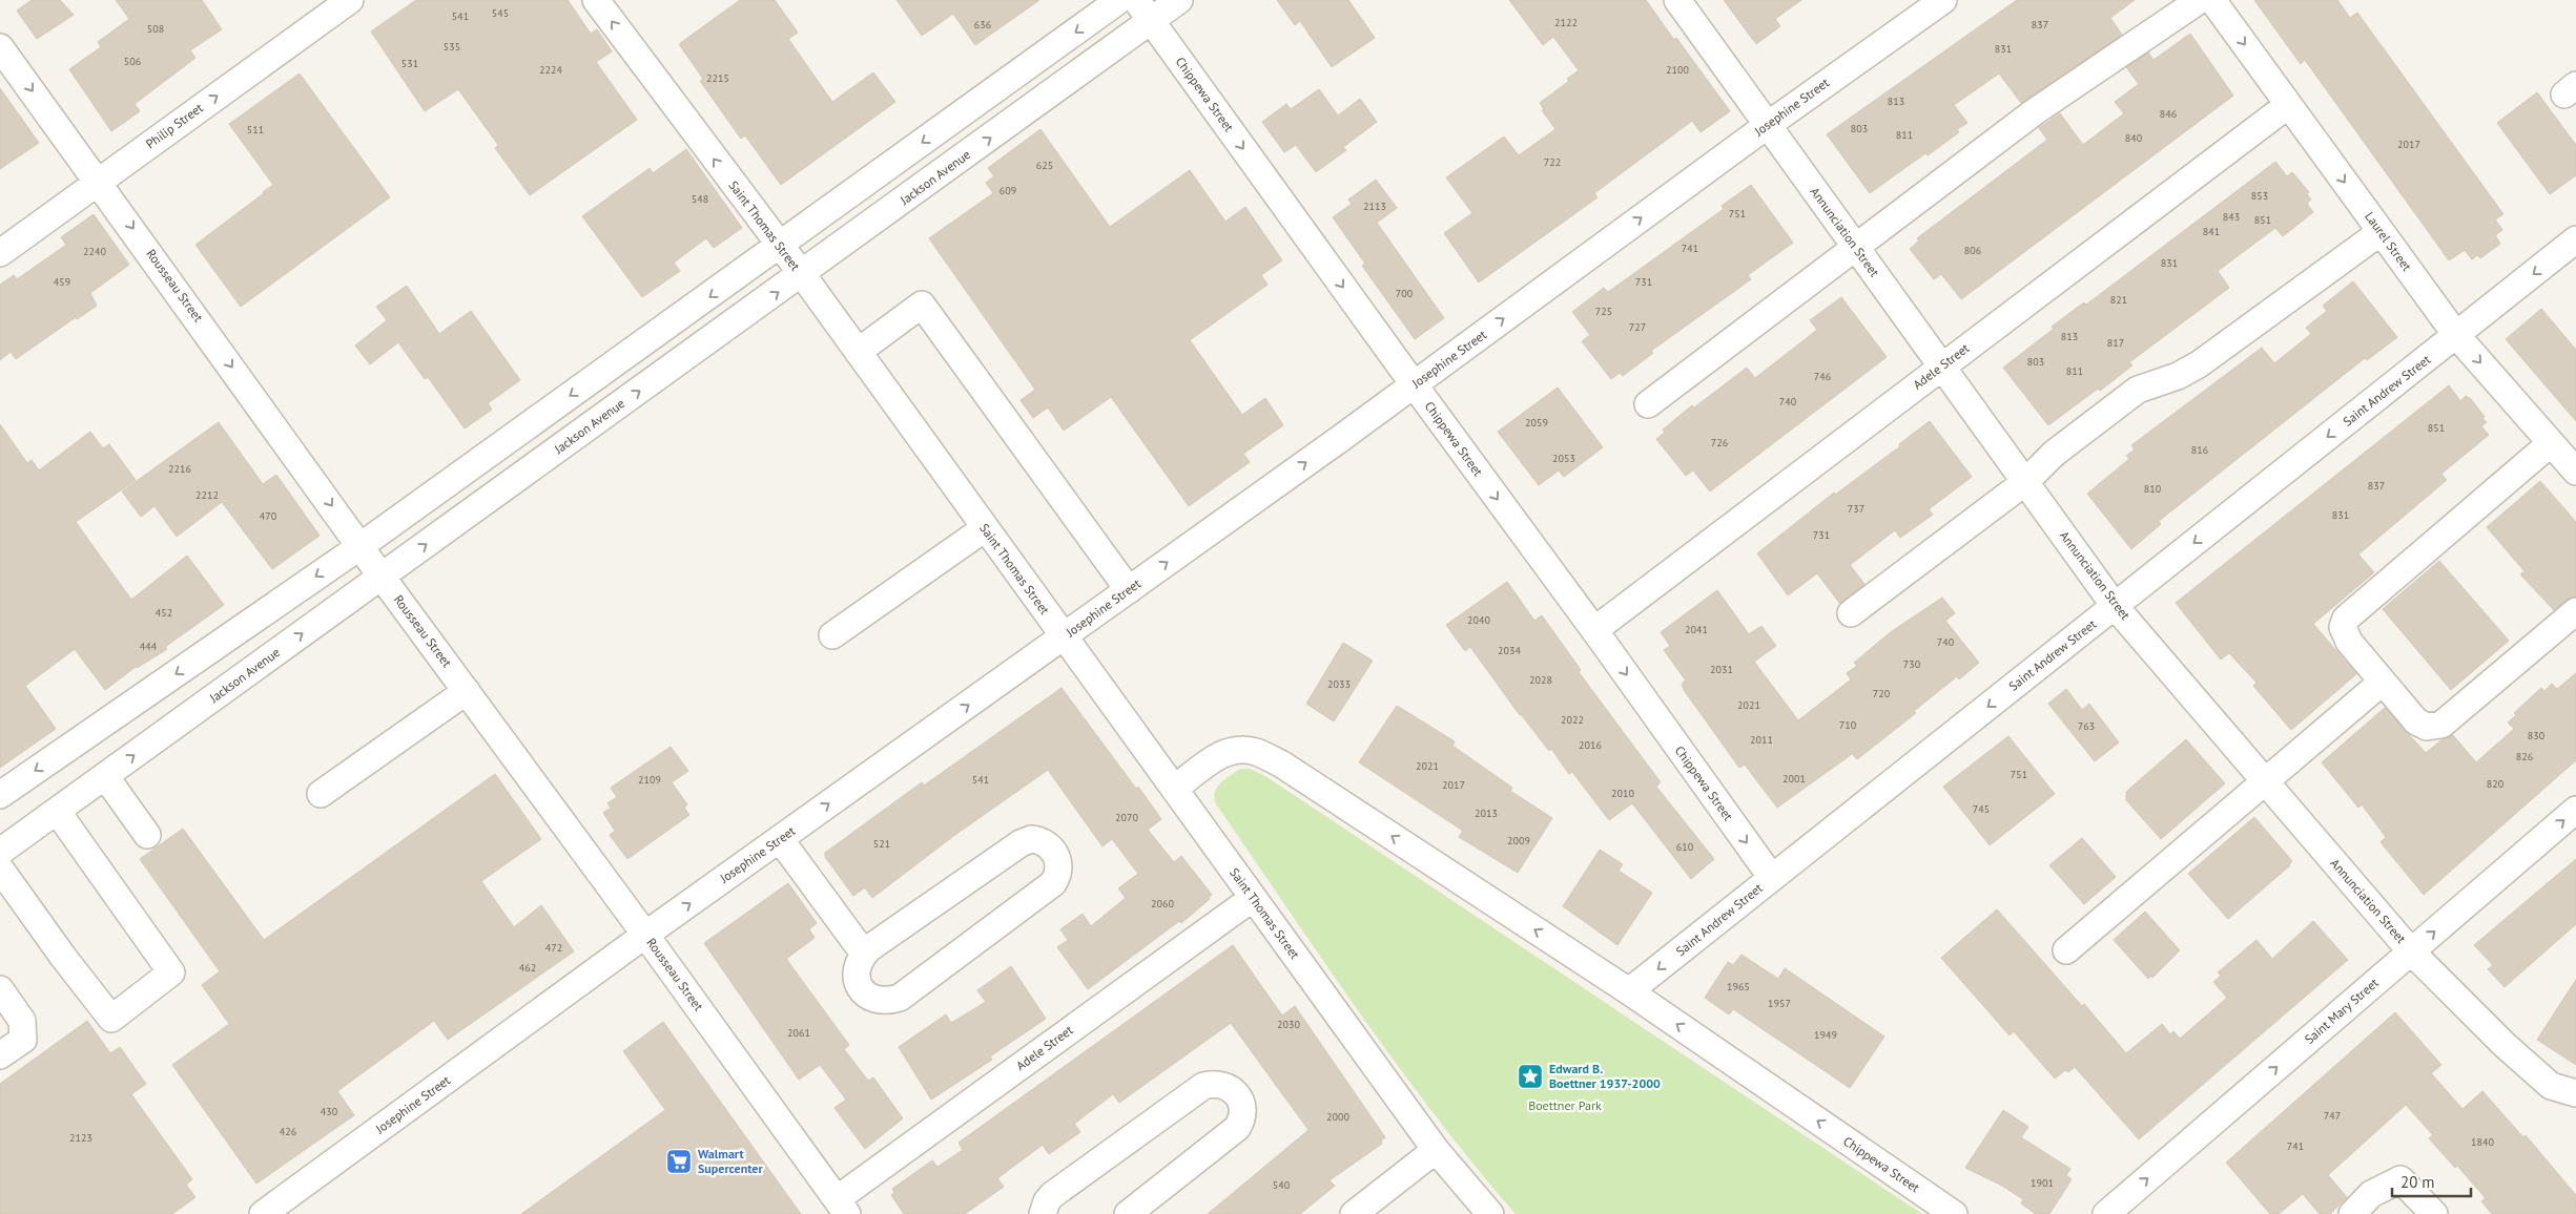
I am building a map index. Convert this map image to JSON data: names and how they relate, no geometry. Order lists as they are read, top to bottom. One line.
{"streets":{"street":["Chippewa Street","Josephine Street","Philip Street","Jackson Avenue","Saint Thomas Street","Annunciation Street","Laurel Street","Rousseau Street","Adele Street","Saint Andrew Street","Saint Mary Street"]},"crossings":[["Chippewa Street","Josephine Street"],["Chippewa Street","Jackson Avenue"],["Chippewa Street","Saint Thomas Street"],["Chippewa Street","Adele Street"],["Chippewa Street","Saint Andrew Street"],["Josephine Street","Saint Thomas Street"],["Josephine Street","Annunciation Street"],["Josephine Street","Rousseau Street"],["Philip Street","Rousseau Street"],["Jackson Avenue","Saint Thomas Street"],["Jackson Avenue","Rousseau Street"],["Saint Thomas Street","Adele Street"],["Annunciation Street","Adele Street"],["Annunciation Street","Saint Andrew Street"],["Annunciation Street","Saint Mary Street"],["Laurel Street","Adele Street"],["Laurel Street","Saint Andrew Street"],["Rousseau Street","Adele Street"]],"one_way":["Philip Street","Laurel Street","Rousseau Street"],"parks":["Boettner Park"],"places":{"place":["Edward B. Boettner 1937-2000"],"supermarket":["Walmart Supercenter"]},"house_numbers":["545","541","2122","636","837","508","535","831","506","531","2224","2100","2215","813","846","803","511","811","840","2017","722","625","609","853","548","2113","751","843","851","841","741","806","2240","831","459","731","700","821","725","727","813","817","803","811","746","740","2059","851","726","816","2053","2216","837","810","2212","737","831","470","731","452","2040","2041","740","444","2034","730","2031","2028","2033","720","2021","2022","710","763","830","2011","2016","826","2021","751","2001","2109","541","820","2017","2010","745","2013","2070","2009","521","610","2060","472","462","1965","1957","2030","2061","1949","430","747","2000","426","2123","1840","741","1901","540"],"scale_bar":"20 m"}
